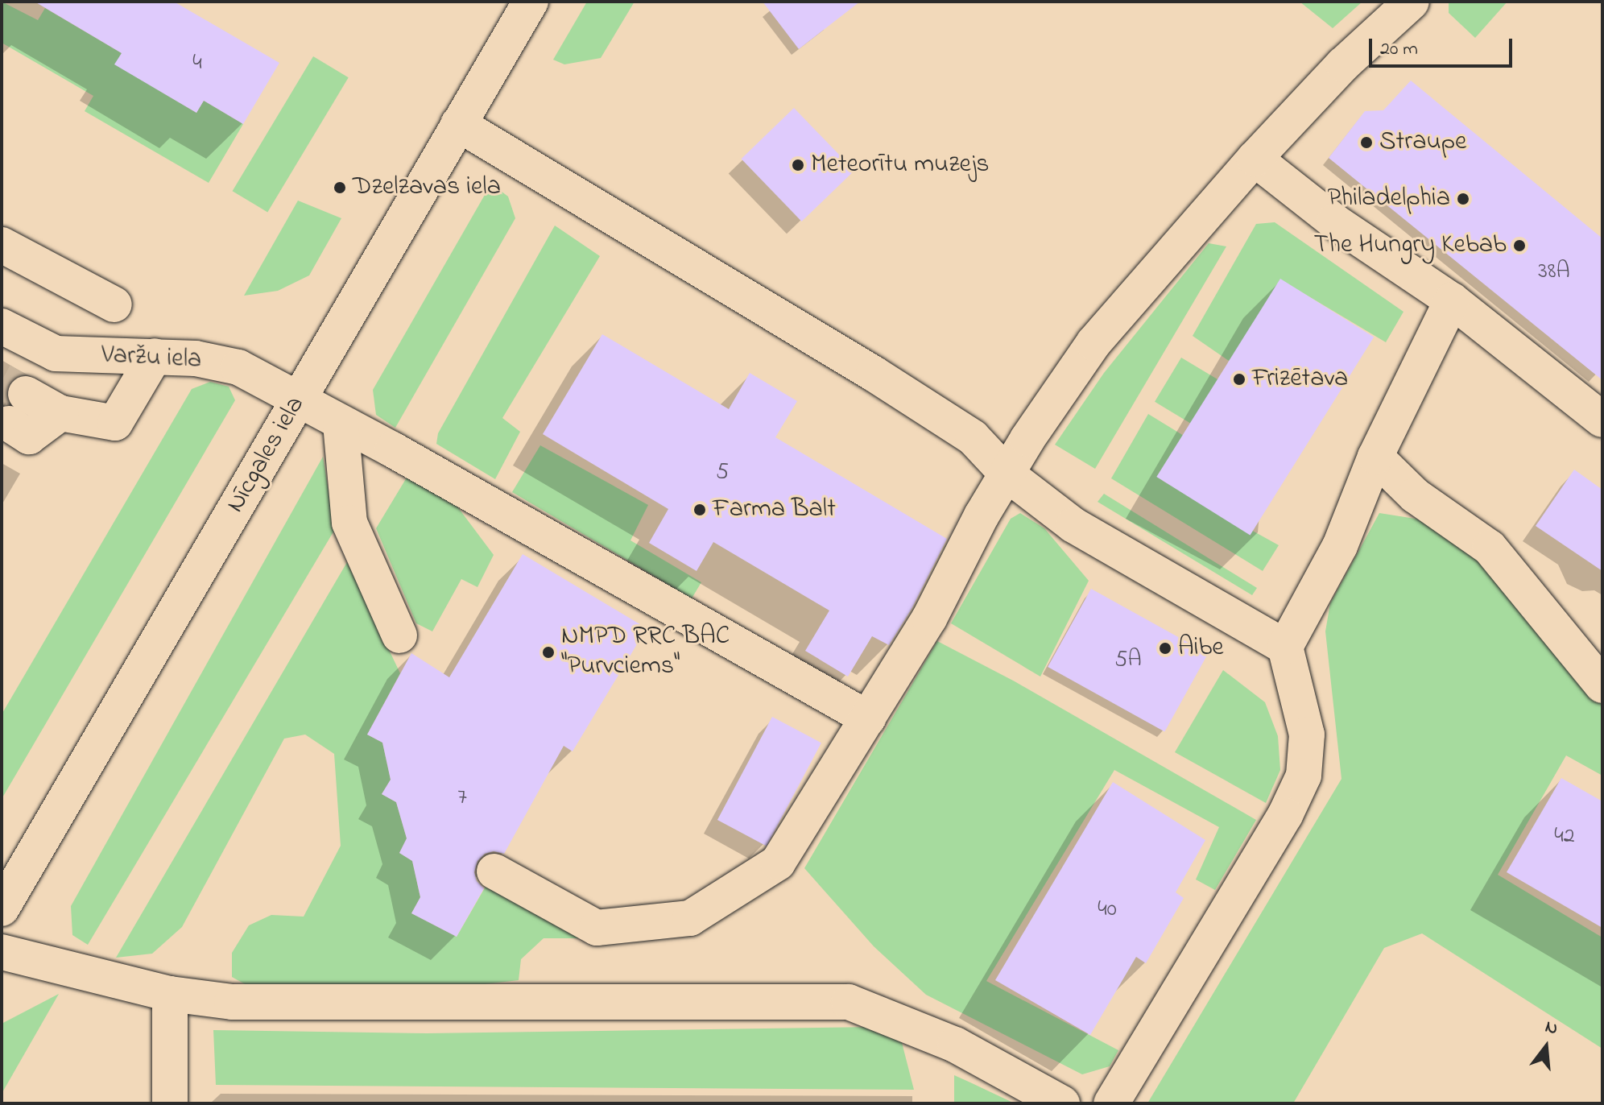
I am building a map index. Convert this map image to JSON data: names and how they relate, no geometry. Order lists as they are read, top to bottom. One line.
{"streets":{"street":["Varžu iela","Nīcgales iela"]},"crossings":[["Varžu iela","Nīcgales iela"]],"places":["Straupe","Meteorītu muzejs","Dzelzavas iela","Philadelphia","The Hungry Kebab","Frizētava","Farma Balt","Aibe","NMPD RRC BAC \"Purvciems\""],"house_numbers":["4","38A","5","5A","7","42","40"],"scale_bar":"20 m","north":"top"}
